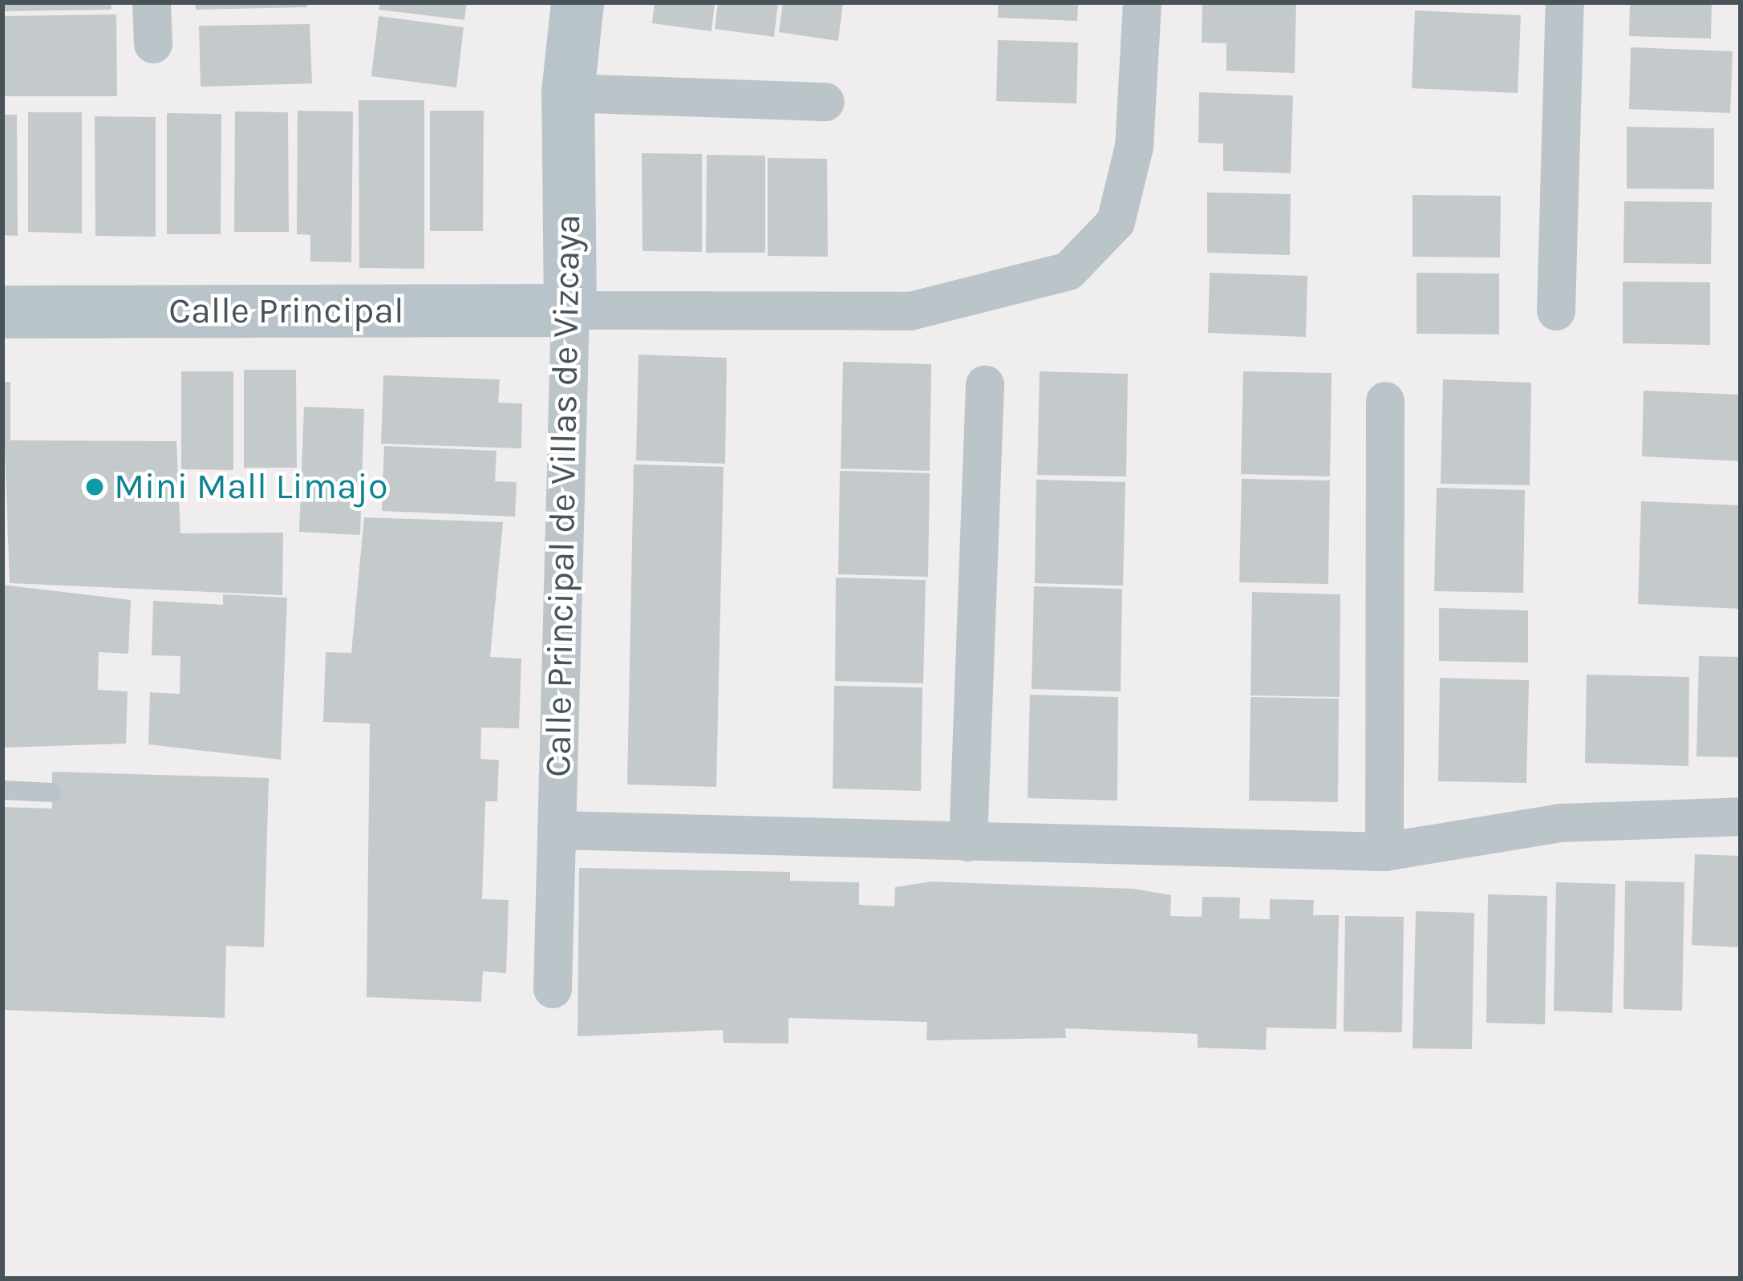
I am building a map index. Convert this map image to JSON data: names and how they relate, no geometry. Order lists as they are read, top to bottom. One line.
{"streets":{"street":["Calle Principal","Calle Principal de Villas de Vizcaya"]},"crossings":[["Calle Principal","Calle Principal de Villas de Vizcaya"]],"places":["Mini Mall Limajo"]}
